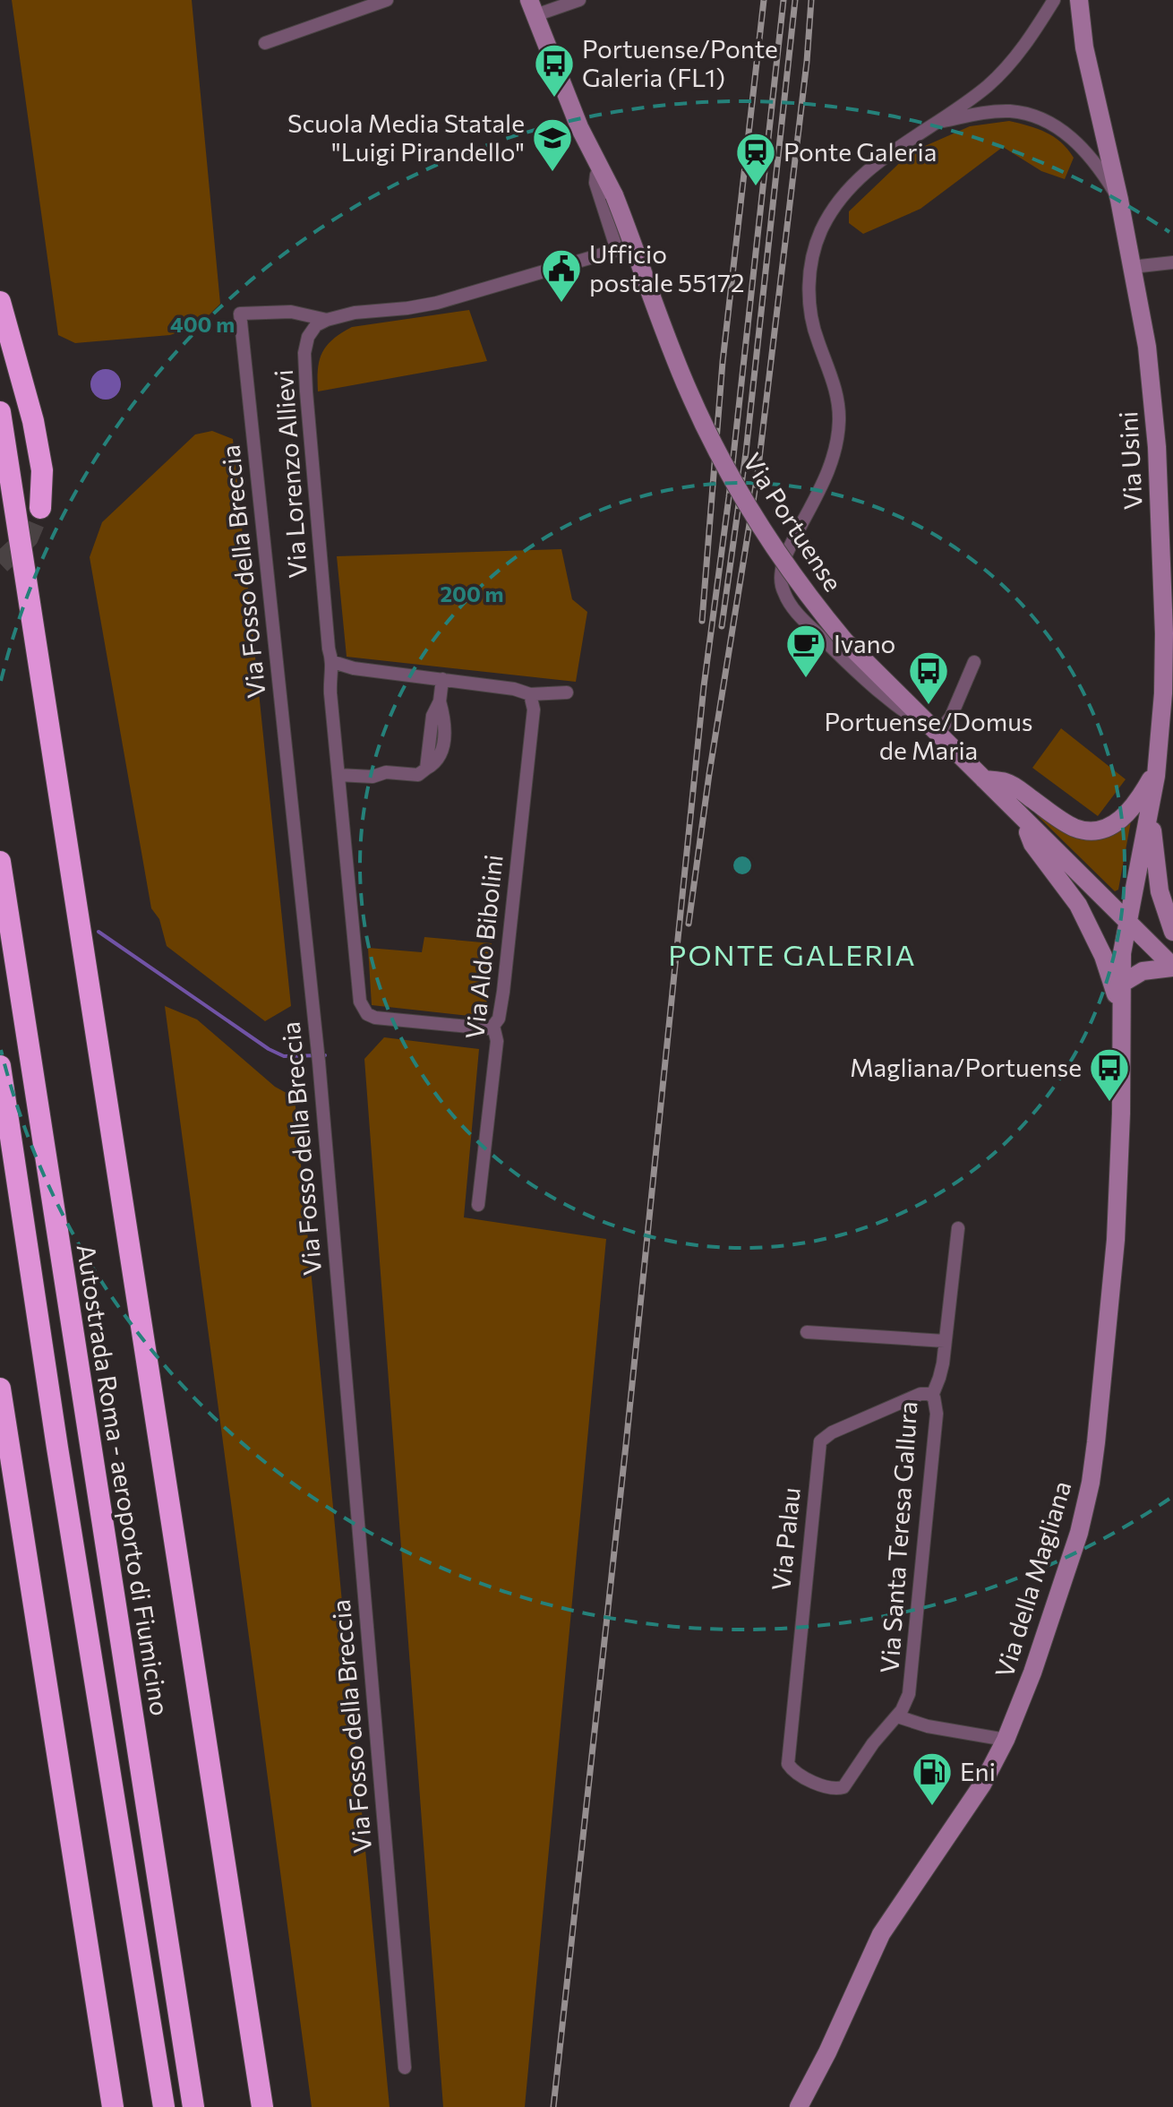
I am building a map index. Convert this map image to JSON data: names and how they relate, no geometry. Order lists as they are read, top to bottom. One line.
{"streets":{"highway":["Autostrada Roma - aeroporto di Fiumicino"],"main road":["Via Usini","Via Portuense","Via della Magliana"],"street":["Via Lorenzo Allievi","Via Fosso della Breccia","Via Aldo Bibolini","Via Santa Teresa Gallura","Via Palau"]},"crossings":[["Via Usini","Via Portuense"],["Via Usini","Via della Magliana"],["Via Lorenzo Allievi","Via Fosso della Breccia"],["Via Lorenzo Allievi","Via Aldo Bibolini"],["Via Santa Teresa Gallura","Via Palau"]],"districts":["PONTE GALERIA"],"places":{"bus stop":["Portuense/Ponte Galeria (FL1)","Portuense/Domus de Maria","Magliana/Portuense"],"school or university":["Scuola Media Statale \"Luigi Pirandello\""],"station":["Ponte Galeria"],"public building":["Ufficio postale 55172"],"cafe":["Ivano"],"fuel station":["Eni"]},"rings":["400 m","200 m"]}
